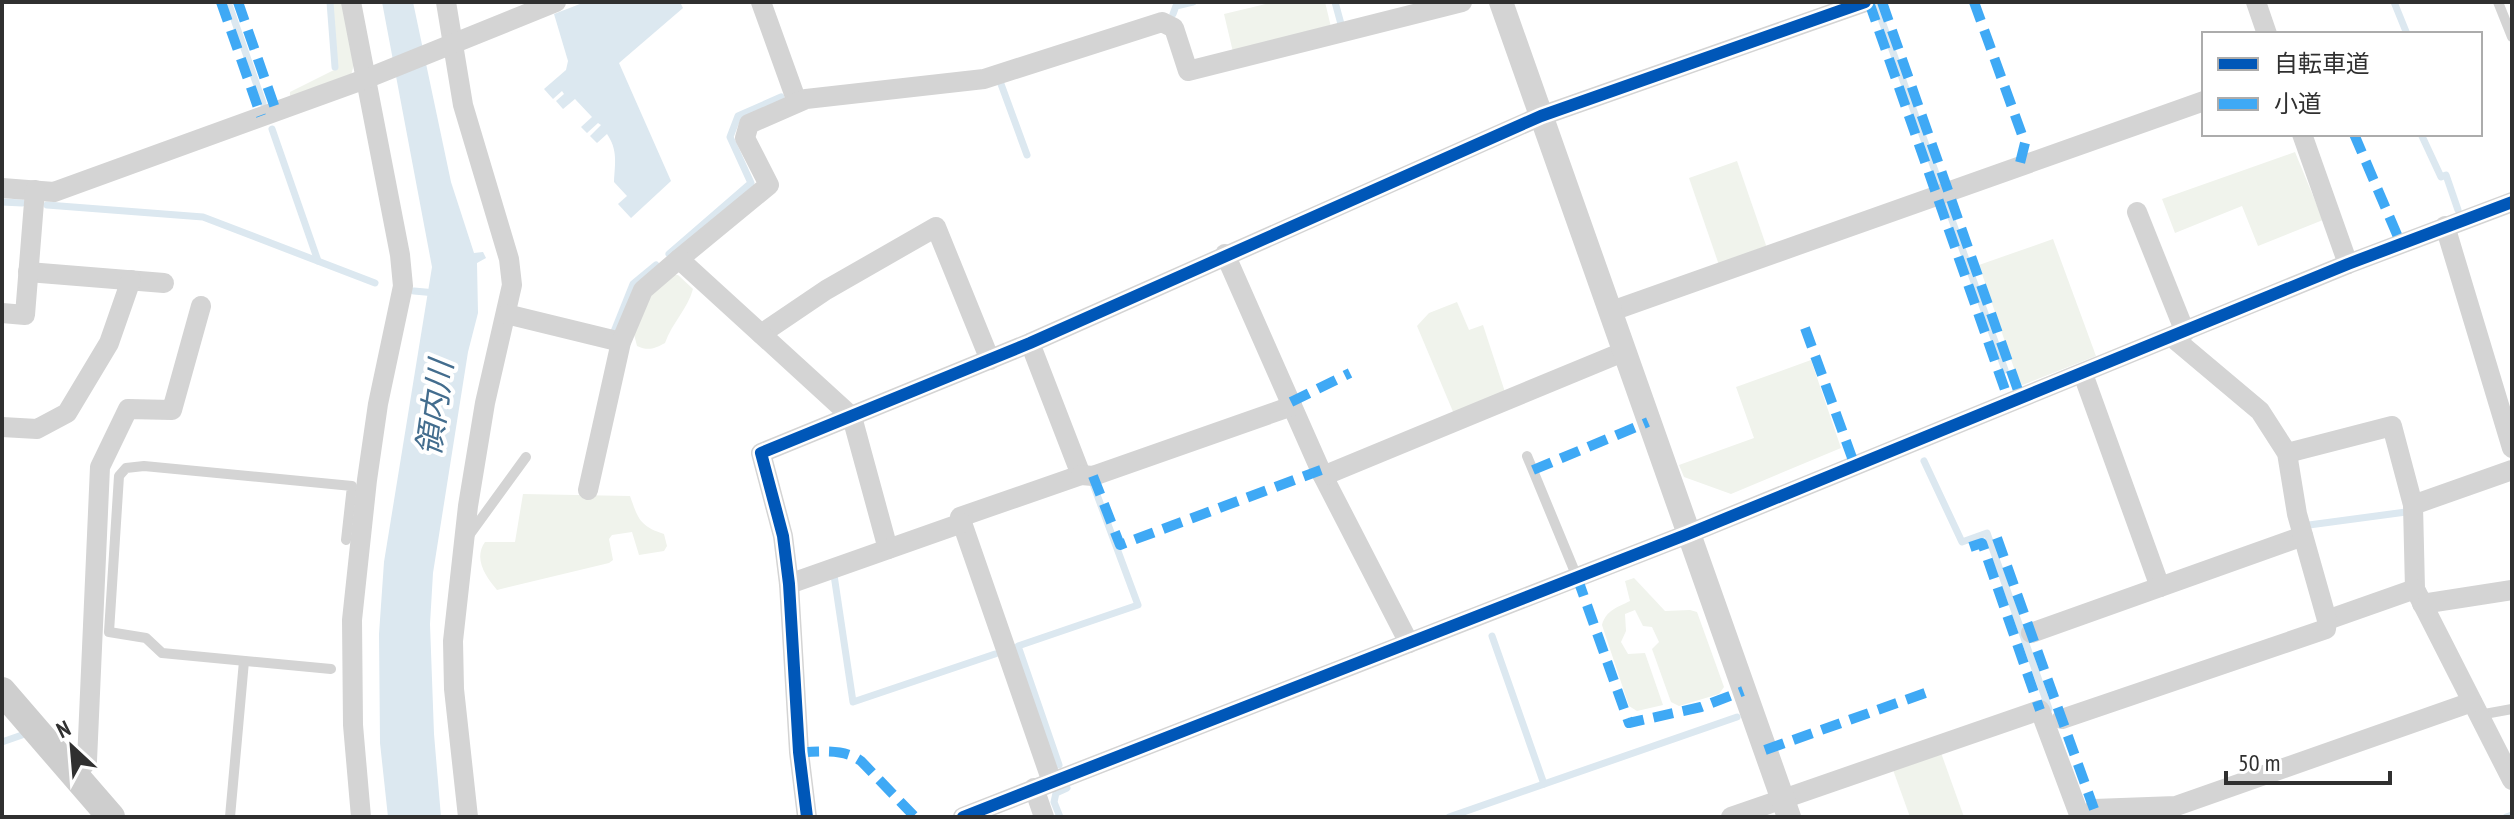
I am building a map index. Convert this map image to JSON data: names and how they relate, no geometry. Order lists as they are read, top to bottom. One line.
{"water":["領内川"],"legend":["自転車道","小道"],"scale_bar":"50 m","north":"top left"}
